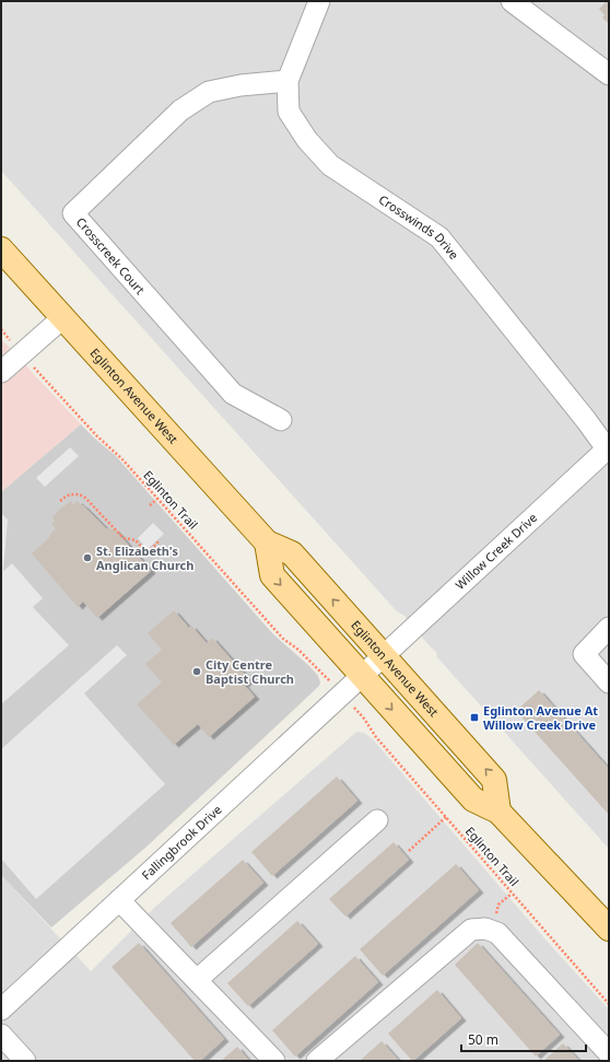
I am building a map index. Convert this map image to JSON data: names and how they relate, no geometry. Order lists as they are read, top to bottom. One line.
{"streets":{"main road":["Eglinton Avenue West"],"street":["Crosswinds Drive","Crosscreek Court","Willow Creek Drive","Fallingbrook Drive"],"path":["Eglinton Trail"]},"crossings":[["Crosswinds Drive","Crosscreek Court"],["Crosswinds Drive","Willow Creek Drive"],["Eglinton Avenue West","Willow Creek Drive"],["Willow Creek Drive","Fallingbrook Drive"]],"places":{"other":["St. Elizabeth's Anglican Church","City Centre Baptist Church"],"transit":["Eglinton Avenue At Willow Creek Drive"]},"scale_bar":"50 m"}
